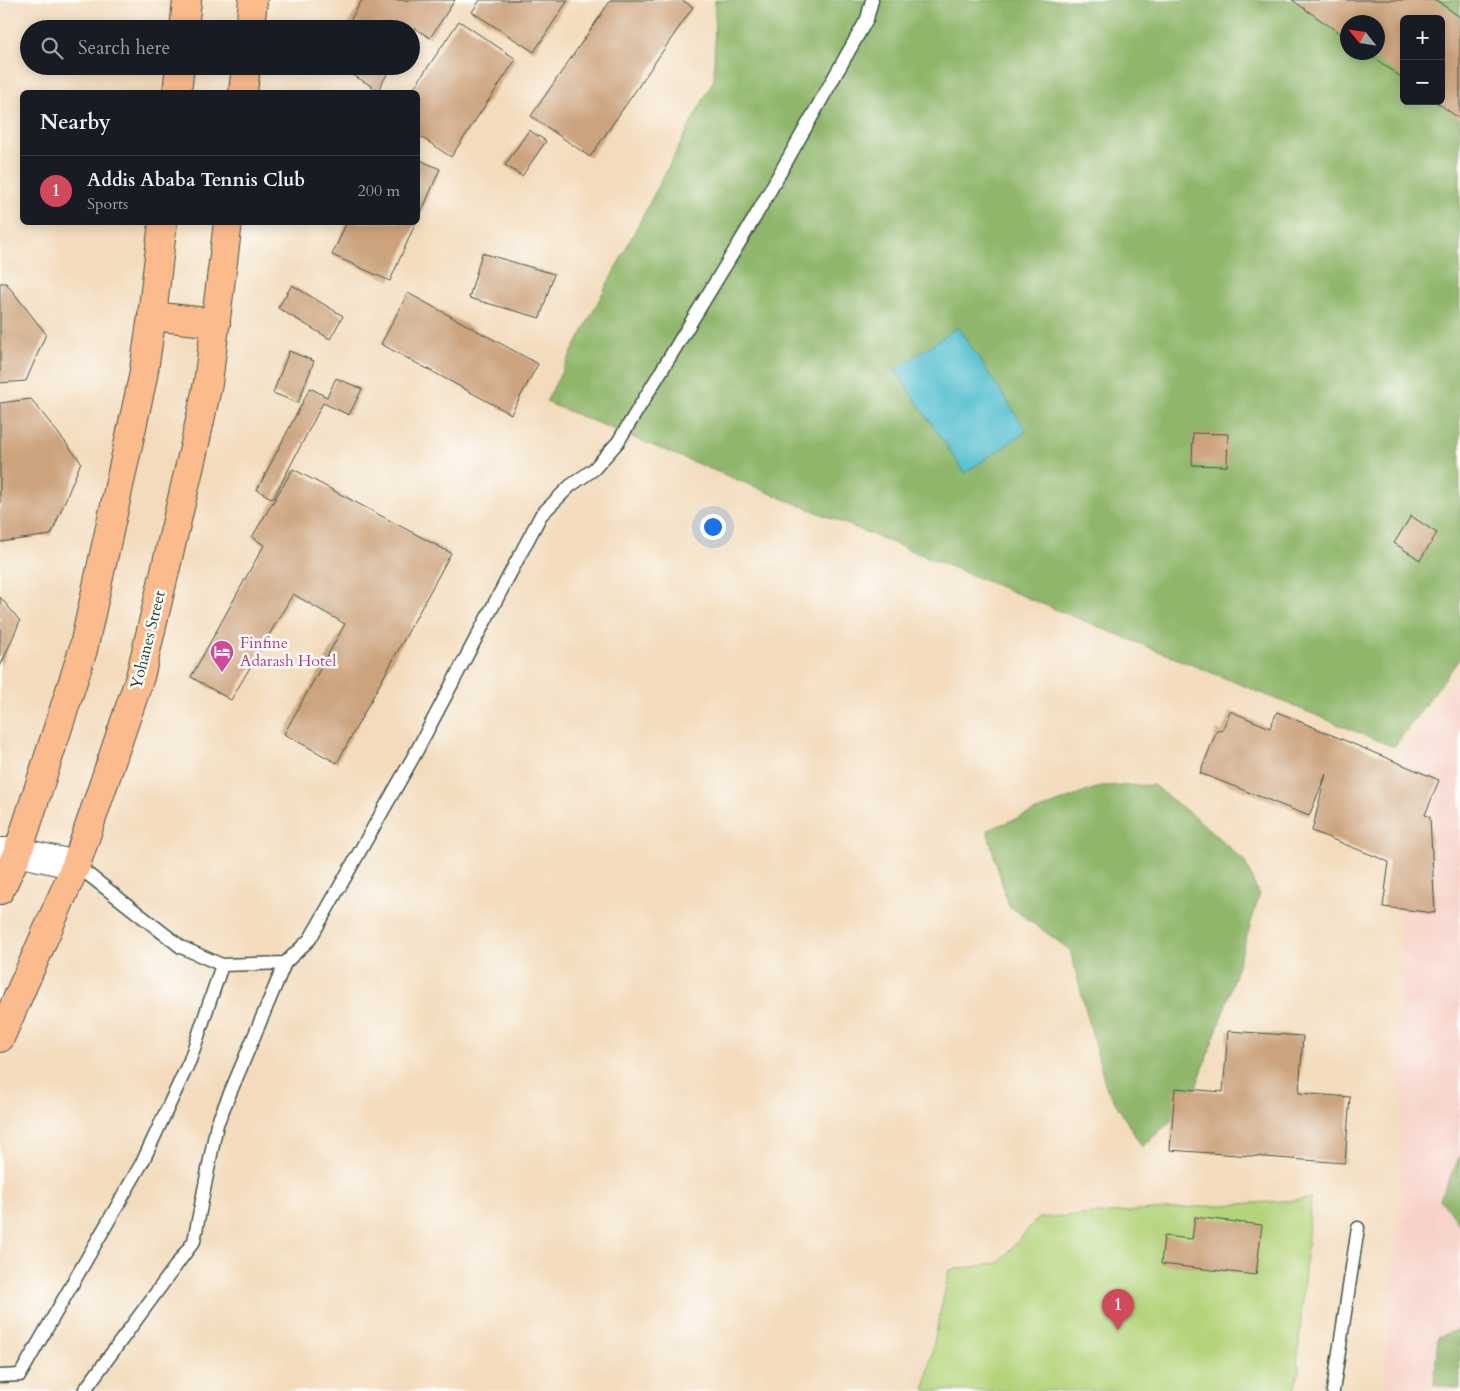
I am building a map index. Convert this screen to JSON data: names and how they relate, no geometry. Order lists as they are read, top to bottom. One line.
{"streets":{"main road":["Yohanes Street"]},"places":{"hotel":["Finfine Adarash Hotel"]},"north":"top left","page":{"map_buttons":["+","−"],"search":"Search here","heading":"Nearby","list":[{"mark":"1","name":"Addis Ababa Tennis Club","note":"Sports","value":"200 m"}],"pins":"1"}}
